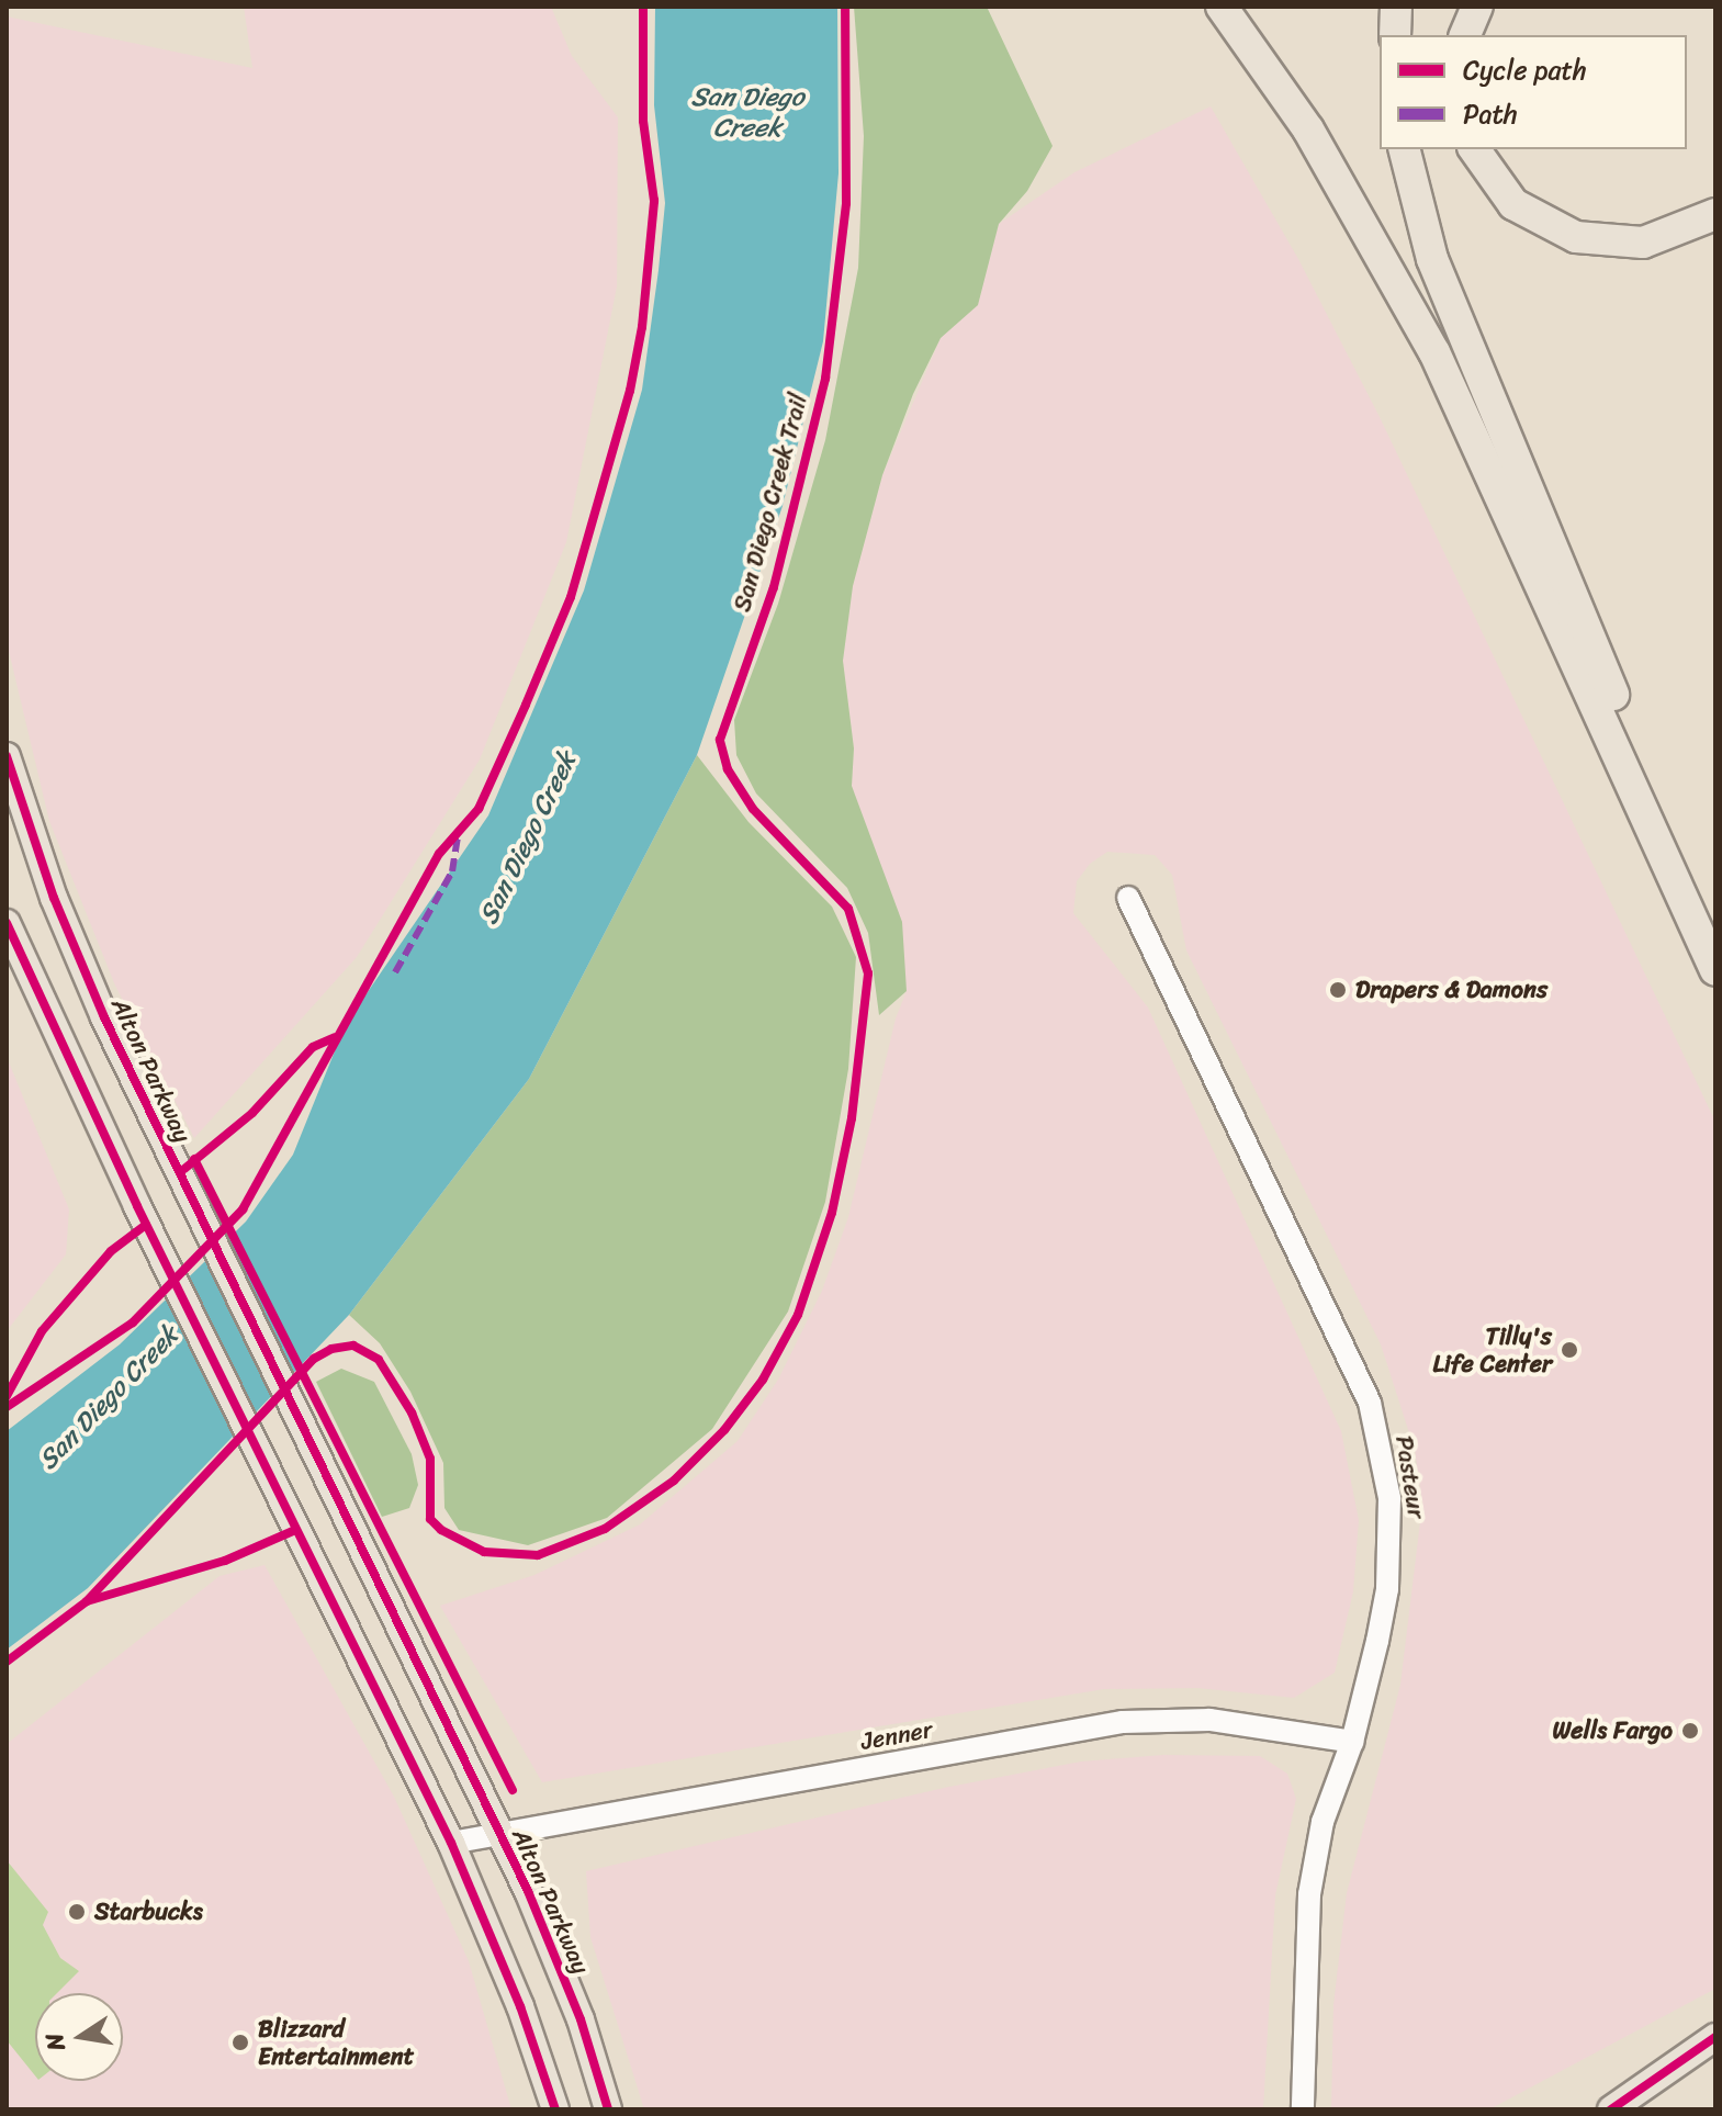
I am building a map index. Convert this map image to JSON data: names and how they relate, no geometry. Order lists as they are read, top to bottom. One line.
{"streets":{"main road":["Alton Parkway"],"street":["Pasteur","Jenner"],"cycle path":["San Diego Creek Trail"]},"crossings":[["Alton Parkway","Jenner"],["Pasteur","Jenner"]],"water":["San Diego Creek"],"places":["Drapers & Damons","Tilly's Life Center","Wells Fargo","Starbucks","Blizzard Entertainment"],"legend":["Cycle path","Path"],"north":"left"}
